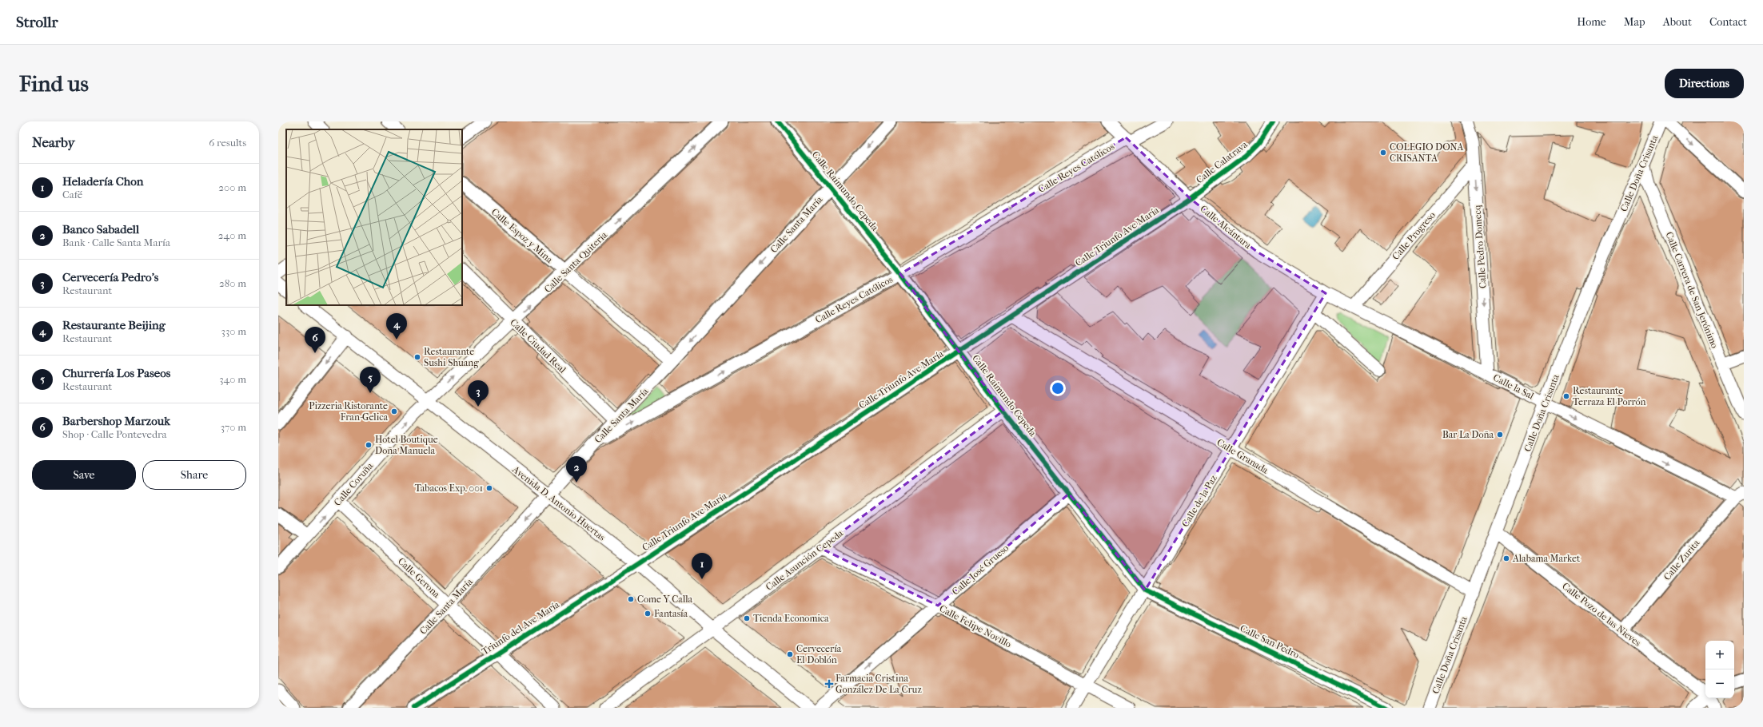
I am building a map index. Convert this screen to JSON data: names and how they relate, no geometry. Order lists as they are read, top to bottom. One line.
{"streets":{"street":["Calle Calatrava","Calle Reyes Católicos","Calle Doña Crisanta","Calle Raimundo Cepeda","Calle Santa María","Calle Alcántara","Calle Espoz y Mina","Calle Progreso","Calle Triunfo Ave María","Calle Pedro Domecq","Calle Santa Quiteria","Calle Carrera de San Jerónimo","Calle Ciudad Real","Calle la Sal","Calle Granada","Calle Coruña","Calle de la Paz","Avenida D. Antonio Huertas","Calle Asunción Cepeda","Calle Zurita","Calle José Grueso","Calle Gerona","Calle Pozo de las Nieves","Calle Felipe Novillo","Triunfo del Ave María","Calle San Pedro"]},"crossings":[["Calle Calatrava","Calle Alcántara"],["Calle Calatrava","Calle Triunfo Ave María"],["Calle Reyes Católicos","Calle Raimundo Cepeda"],["Calle Reyes Católicos","Calle Santa María"],["Calle Reyes Católicos","Calle Alcántara"],["Calle Doña Crisanta","Calle Carrera de San Jerónimo"],["Calle Doña Crisanta","Calle la Sal"],["Calle Doña Crisanta","Calle Granada"],["Calle Doña Crisanta","Calle Pozo de las Nieves"],["Calle Raimundo Cepeda","Calle Santa María"],["Calle Raimundo Cepeda","Calle Triunfo Ave María"],["Calle Raimundo Cepeda","Calle de la Paz"],["Calle Raimundo Cepeda","Calle Asunción Cepeda"],["Calle Raimundo Cepeda","Calle José Grueso"],["Calle Raimundo Cepeda","Calle San Pedro"],["Calle Santa María","Calle Espoz y Mina"],["Calle Santa María","Calle Ciudad Real"],["Calle Santa María","Avenida D. Antonio Huertas"],["Calle Santa María","Calle Gerona"],["Calle Alcántara","Calle Triunfo Ave María"],["Calle Alcántara","Calle la Sal"],["Calle Alcántara","Calle de la Paz"],["Calle Espoz y Mina","Calle Santa Quiteria"],["Calle Progreso","Calle Pedro Domecq"],["Calle Progreso","Calle la Sal"],["Calle Triunfo Ave María","Calle Granada"],["Calle Triunfo Ave María","Avenida D. Antonio Huertas"],["Calle Triunfo Ave María","Triunfo del Ave María"],["Calle Pedro Domecq","Calle la Sal"],["Calle Santa Quiteria","Calle Ciudad Real"],["Calle Santa Quiteria","Calle Coruña"],["Calle Santa Quiteria","Avenida D. Antonio Huertas"],["Calle la Sal","Calle de la Paz"],["Calle la Sal","Calle Zurita"],["Calle Granada","Calle de la Paz"],["Calle Coruña","Avenida D. Antonio Huertas"],["Calle Coruña","Calle Gerona"],["Calle de la Paz","Calle Felipe Novillo"],["Calle de la Paz","Calle San Pedro"],["Avenida D. Antonio Huertas","Calle Asunción Cepeda"],["Avenida D. Antonio Huertas","Triunfo del Ave María"],["Calle Asunción Cepeda","Calle Felipe Novillo"],["Calle Zurita","Calle Pozo de las Nieves"],["Calle José Grueso","Calle Felipe Novillo"],["Calle Gerona","Triunfo del Ave María"]],"one_way":["Calle Reyes Católicos","Calle Santa María","Calle Pedro Domecq","Calle Santa Quiteria","Calle la Sal","Calle José Grueso"],"places":{"other":["COLEGIO DONA CRISANTA","Restaurante Sushi Shuang","Restaurante Terraza El Porrón","Pizzeria Ristorante Fran-Gelica","Bar La Doña","Hotel Boutique Doña Manuela","Tabacos Exp. 001","Alabama Market","Come Y Calla","Fantasía","Tienda Economica","Cervecería El Doblón"],"health":["Farmacia Cristina González De La Cruz"]},"page":{"header":"Strollr","nav":["Home","Map","About","Contact"],"buttons":["Directions",["Save","Share"]],"title":"Find us","heading":["Nearby","6 results"],"list":[{"mark":"1","name":"Heladería Chon","note":"Café","value":"200 m"},{"mark":"2","name":"Banco Sabadell","note":"Bank · Calle Santa María","value":"240 m"},{"mark":"3","name":"Cervecería Pedro's","note":"Restaurant","value":"280 m"},{"mark":"4","name":"Restaurante Beijing","note":"Restaurant","value":"330 m"},{"mark":"5","name":"Churrería Los Paseos","note":"Restaurant","value":"340 m"},{"mark":"6","name":"Barbershop Marzouk","note":"Shop · Calle Pontevedra","value":"370 m"}],"pins":["4","6","5","3","2","1"],"map_buttons":["+","−"]}}
